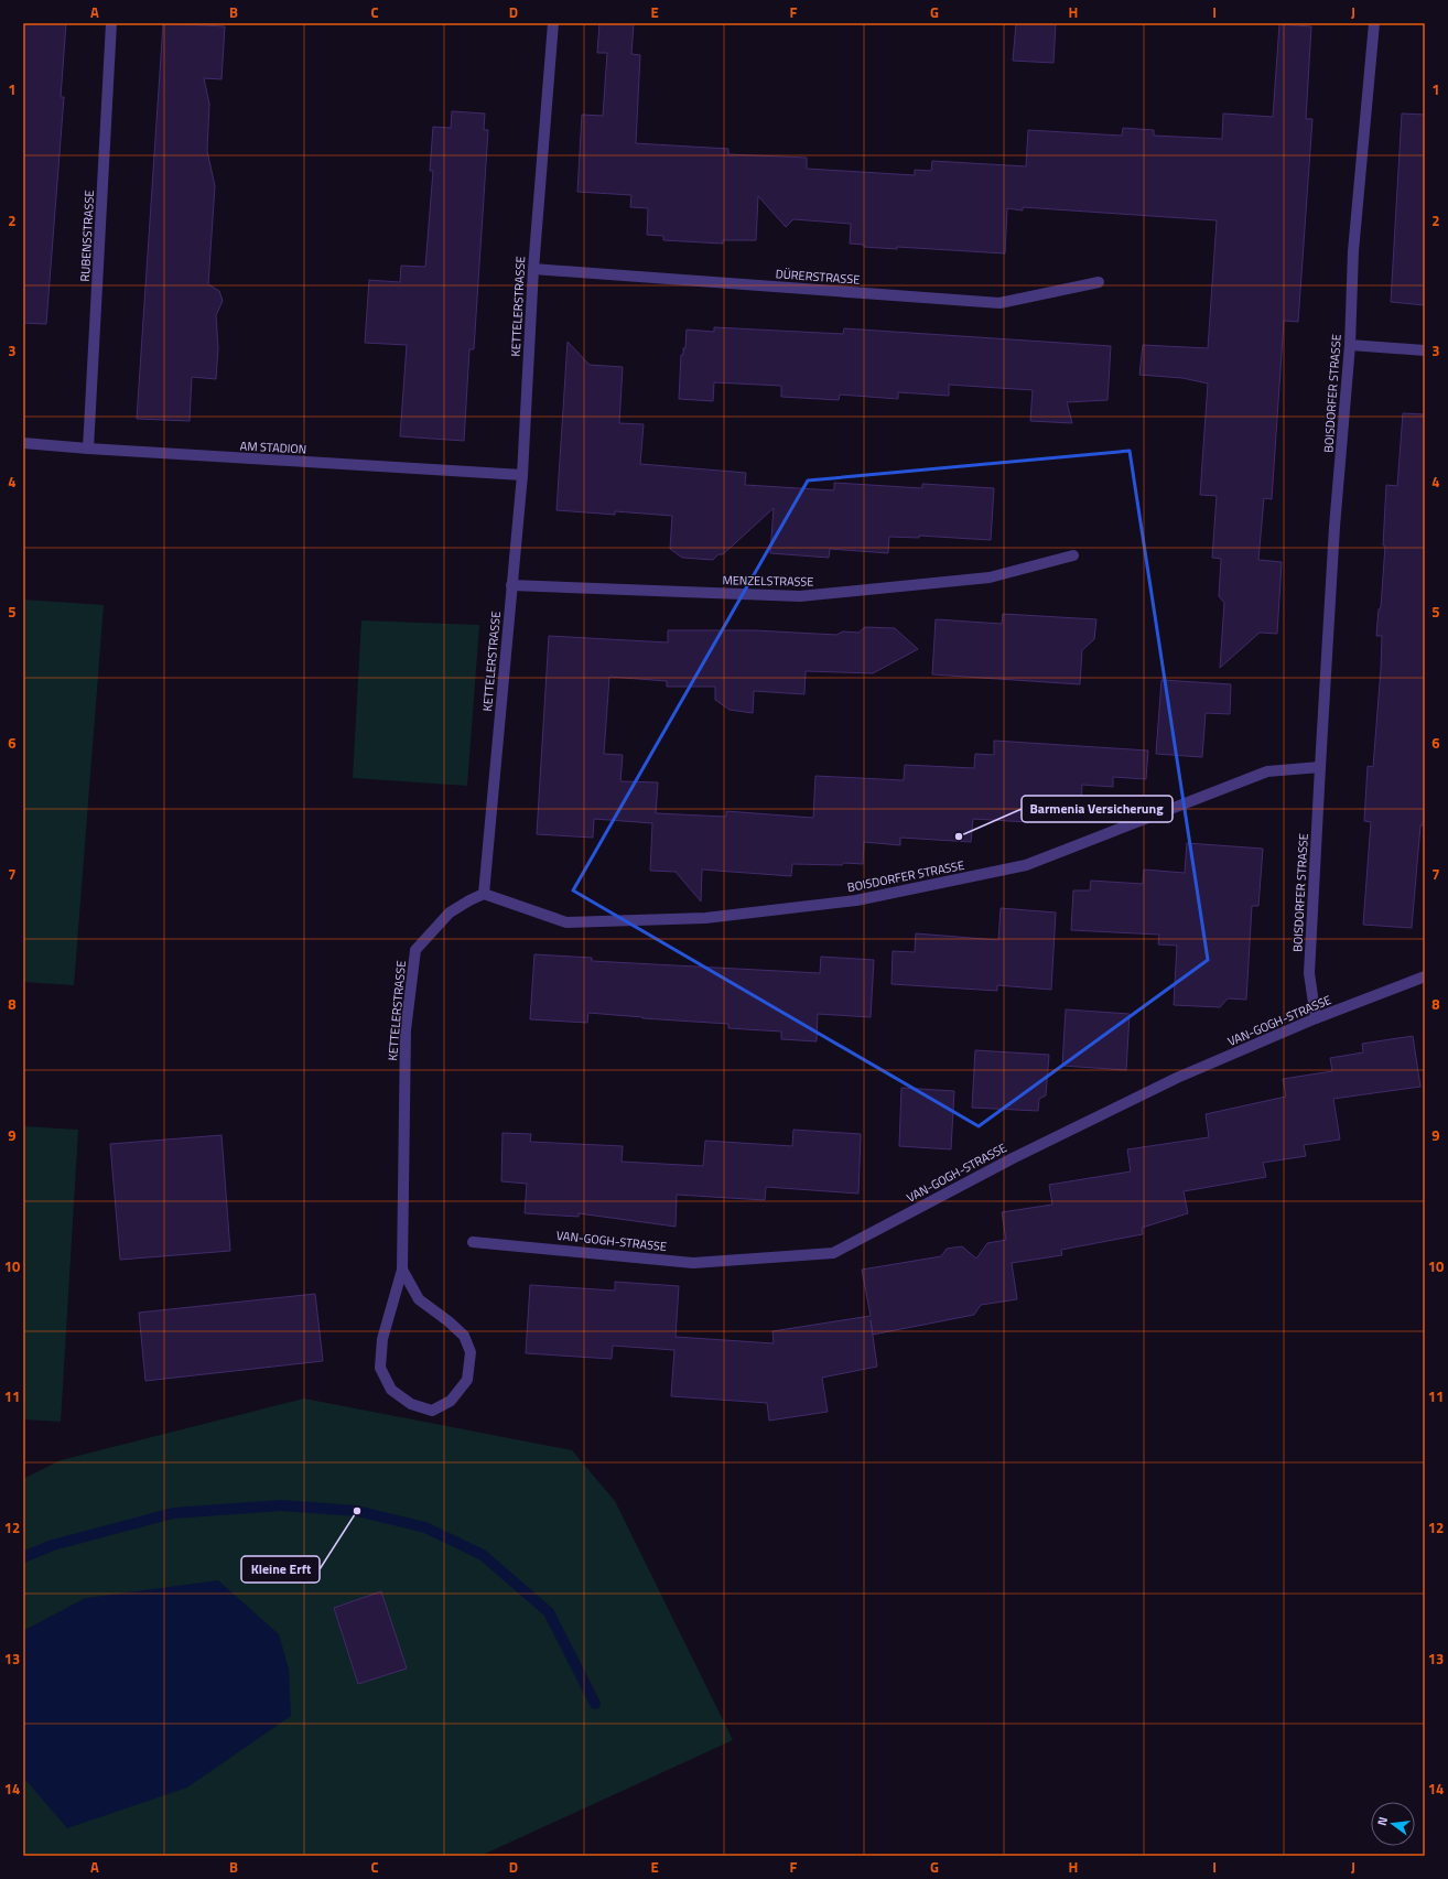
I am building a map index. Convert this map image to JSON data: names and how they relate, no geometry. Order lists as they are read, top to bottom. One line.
{"streets":{"street":["RUBENSSTRASSE","DÜRERSTRASSE","KETTELERSTRASSE","BOISDORFER STRASSE","AM STADION","MENZELSTRASSE","VAN-GOGH-STRASSE"]},"crossings":[["RUBENSSTRASSE","AM STADION"],["DÜRERSTRASSE","KETTELERSTRASSE"],["KETTELERSTRASSE","BOISDORFER STRASSE"],["KETTELERSTRASSE","AM STADION"],["KETTELERSTRASSE","MENZELSTRASSE"],["BOISDORFER STRASSE","VAN-GOGH-STRASSE"]],"places":["Barmenia Versicherung","Kleine Erft"],"north":"left","grid":{"columns":["A","B","C","D","E","F","G","H","I","J"],"rows":["1","2","3","4","5","6","7","8","9","10","11","12","13","14"]}}
